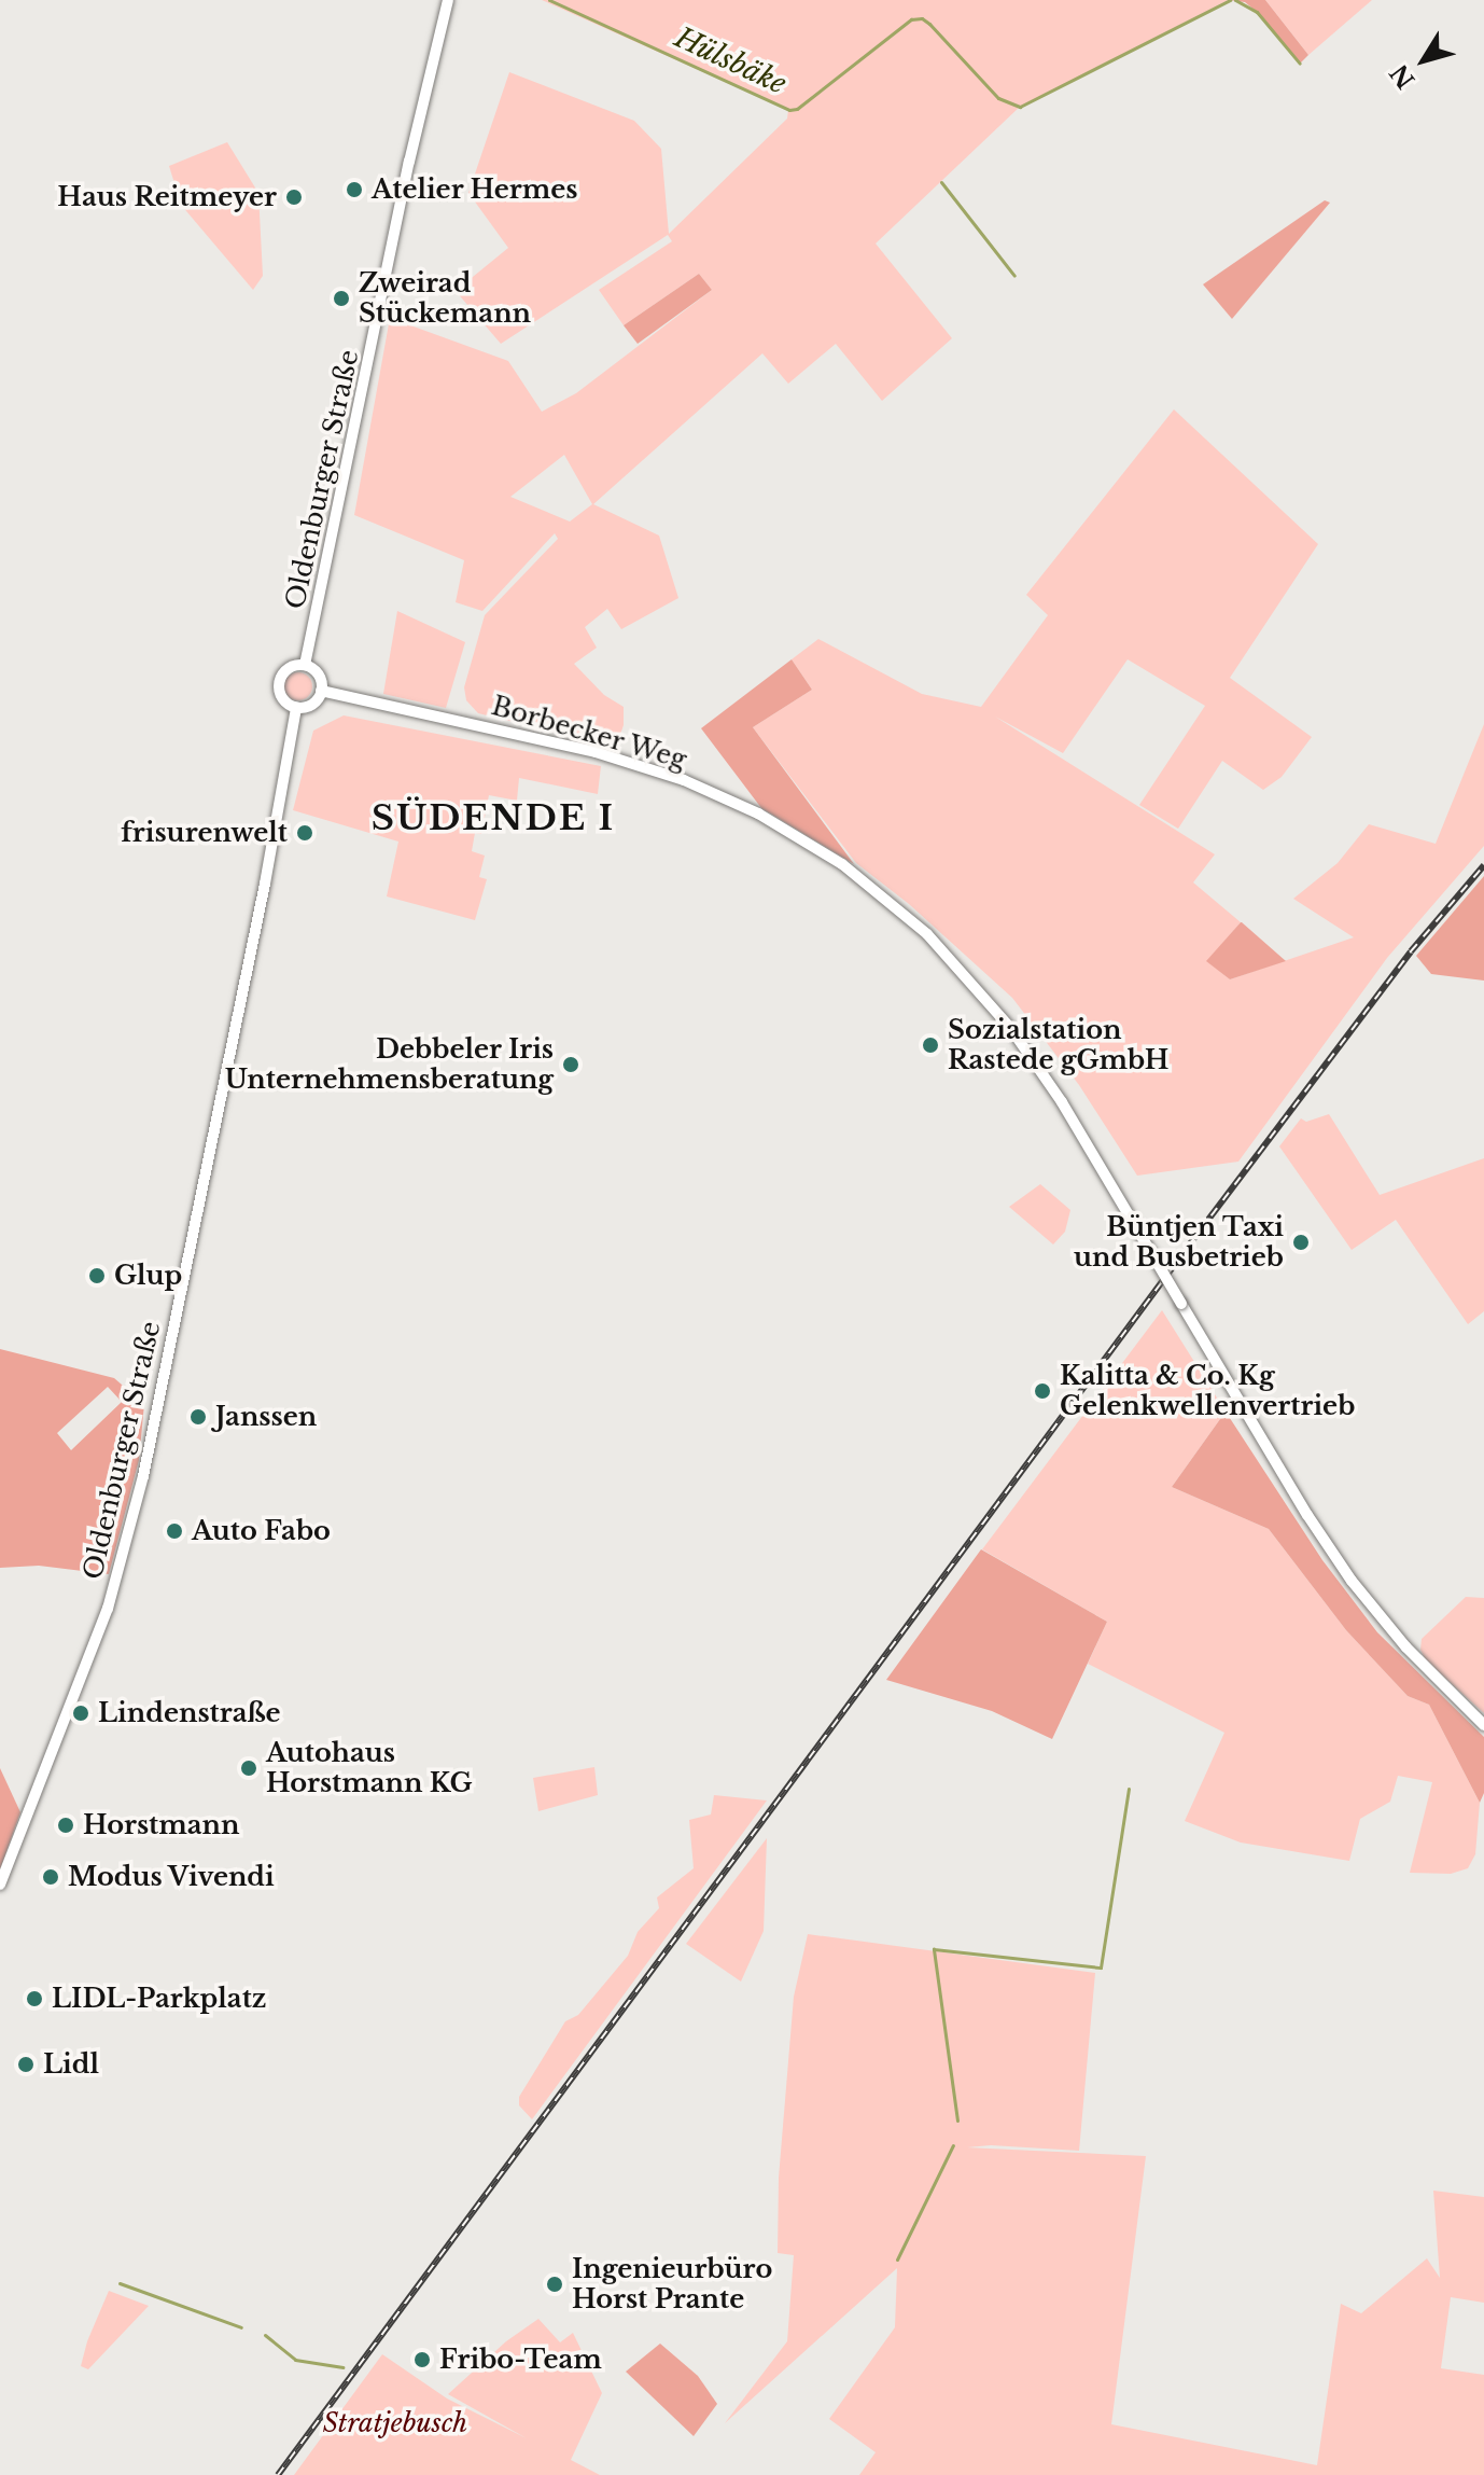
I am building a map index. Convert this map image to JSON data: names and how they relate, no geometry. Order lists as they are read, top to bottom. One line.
{"streets":{"street":["Oldenburger Straße","Borbecker Weg"]},"crossings":[["Oldenburger Straße","Borbecker Weg"]],"districts":["SÜDENDE I"],"water":["Hülsbäke"],"parks":["Stratjebusch"],"places":["Atelier Hermes","Haus Reitmeyer","Zweirad Stückemann","frisurenwelt","Sozialstation Rastede gGmbH","Debbeler Iris Unternehmensberatung","Büntjen Taxi und Busbetrieb","Glup","Kalitta & Co. Kg Gelenkwellenvertrieb","Janssen","Auto Fabo","Lindenstraße","Autohaus Horstmann KG","Horstmann","Modus Vivendi","LIDL-Parkplatz","Lidl","Ingenieurbüro Horst Prante","Fribo-Team"],"north":"bottom left"}
